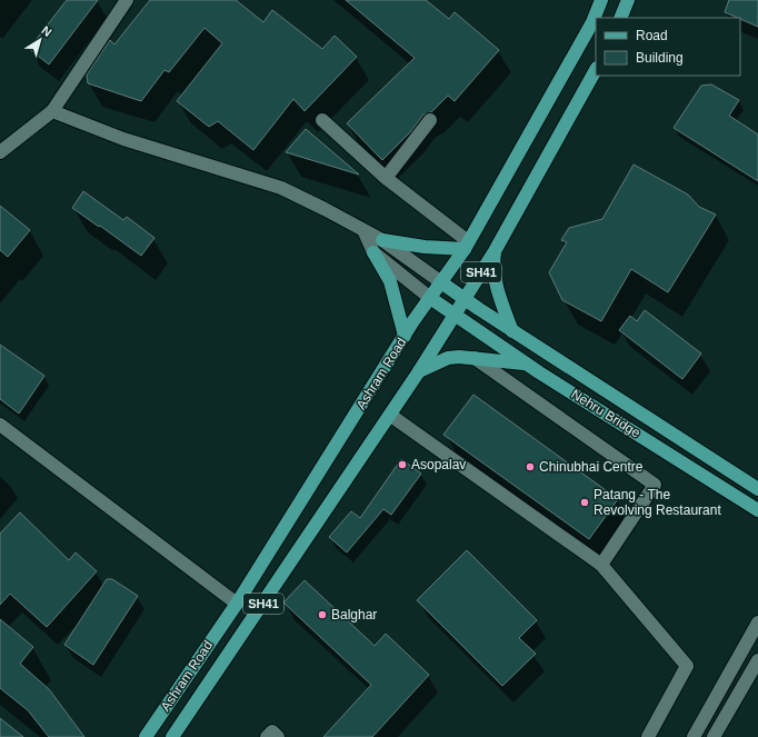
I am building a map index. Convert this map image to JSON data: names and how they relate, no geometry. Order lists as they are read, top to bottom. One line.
{"streets":{"main road":["SH41","Ashram Road","Nehru Bridge"]},"crossings":[["Ashram Road","Nehru Bridge"]],"places":["Asopalav","Chinubhai Centre","Patang - The Revolving Restaurant","Balghar"],"legend":["Road","Building"],"north":"top right"}
